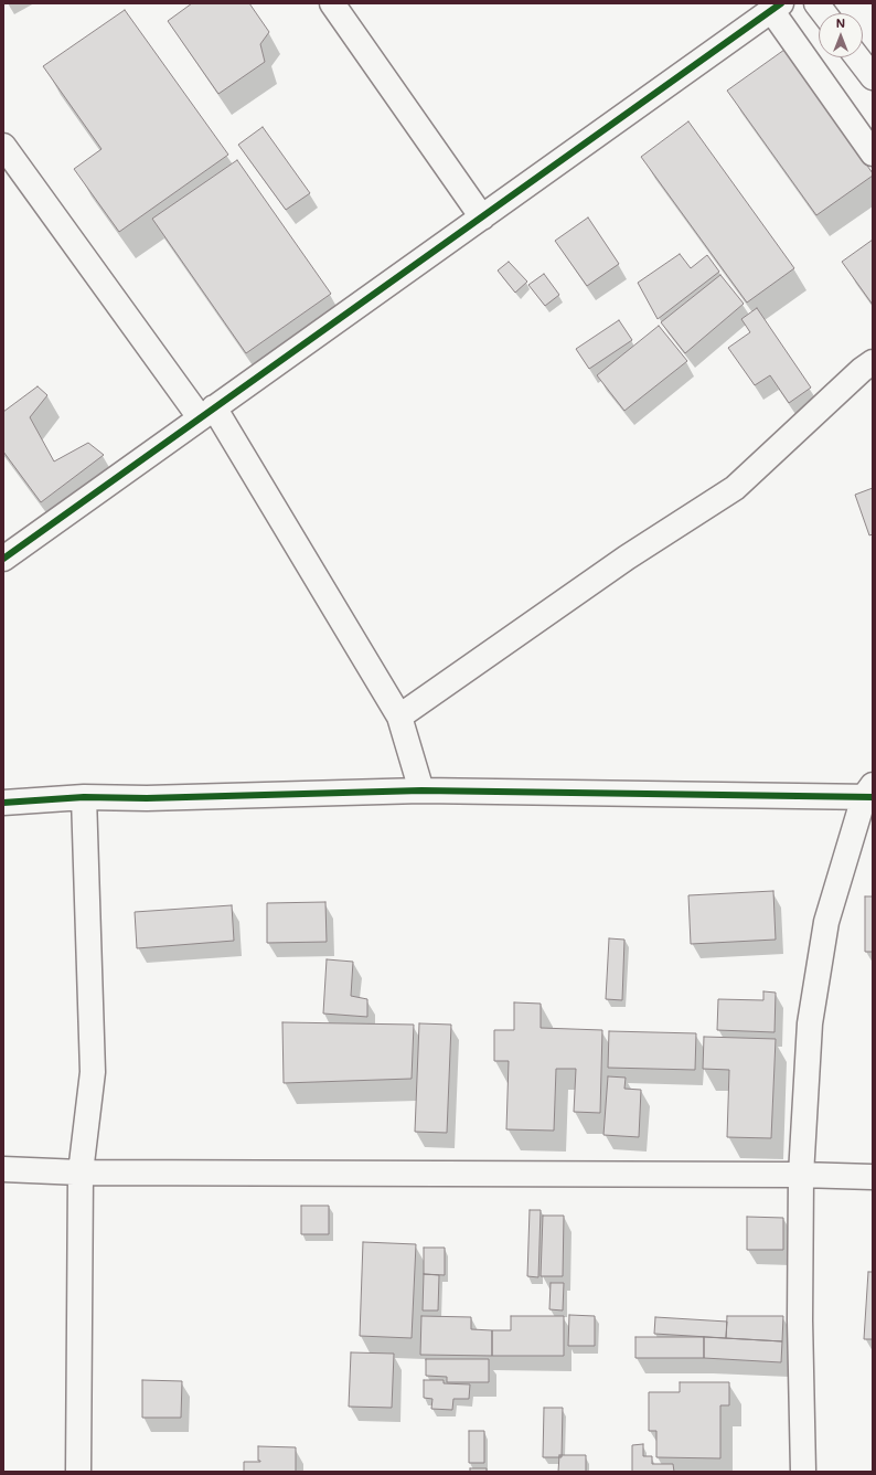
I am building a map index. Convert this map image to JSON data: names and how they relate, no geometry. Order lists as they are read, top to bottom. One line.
{"north":"top"}
